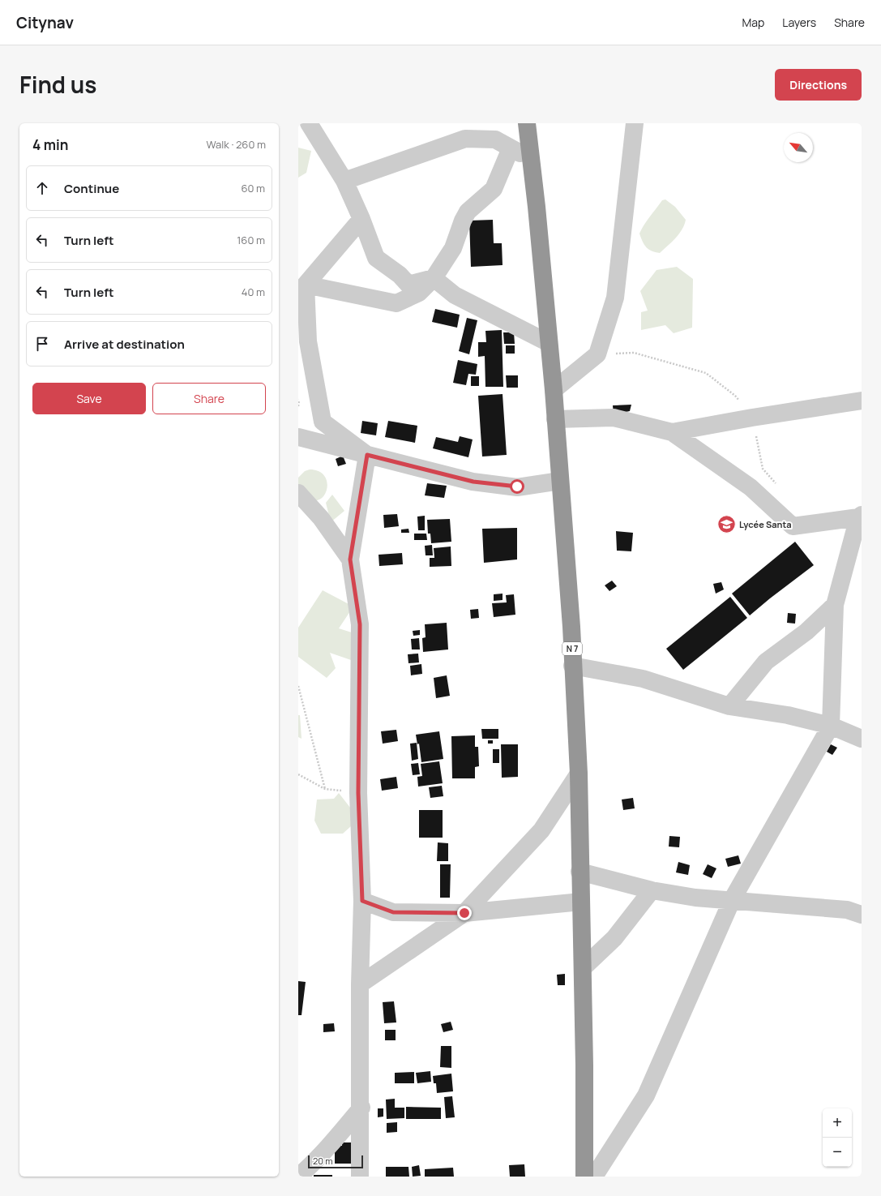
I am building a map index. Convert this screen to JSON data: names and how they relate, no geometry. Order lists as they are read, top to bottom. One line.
{"streets":{"highway":["N 7"]},"places":{"school or university":["Lycée Santa"]},"scale_bar":"20 m","north":"top left","page":{"header":"Citynav","nav":["Map","Layers","Share"],"title":"Find us","buttons":["Directions",["Save","Share"]],"heading":["4 min","Walk · 260 m"],"list":[["Continue","60 m"],["Turn left","160 m"],["Turn left","40 m"],"Arrive at destination"],"map_buttons":["+","−"],"scale":"20 m"}}
